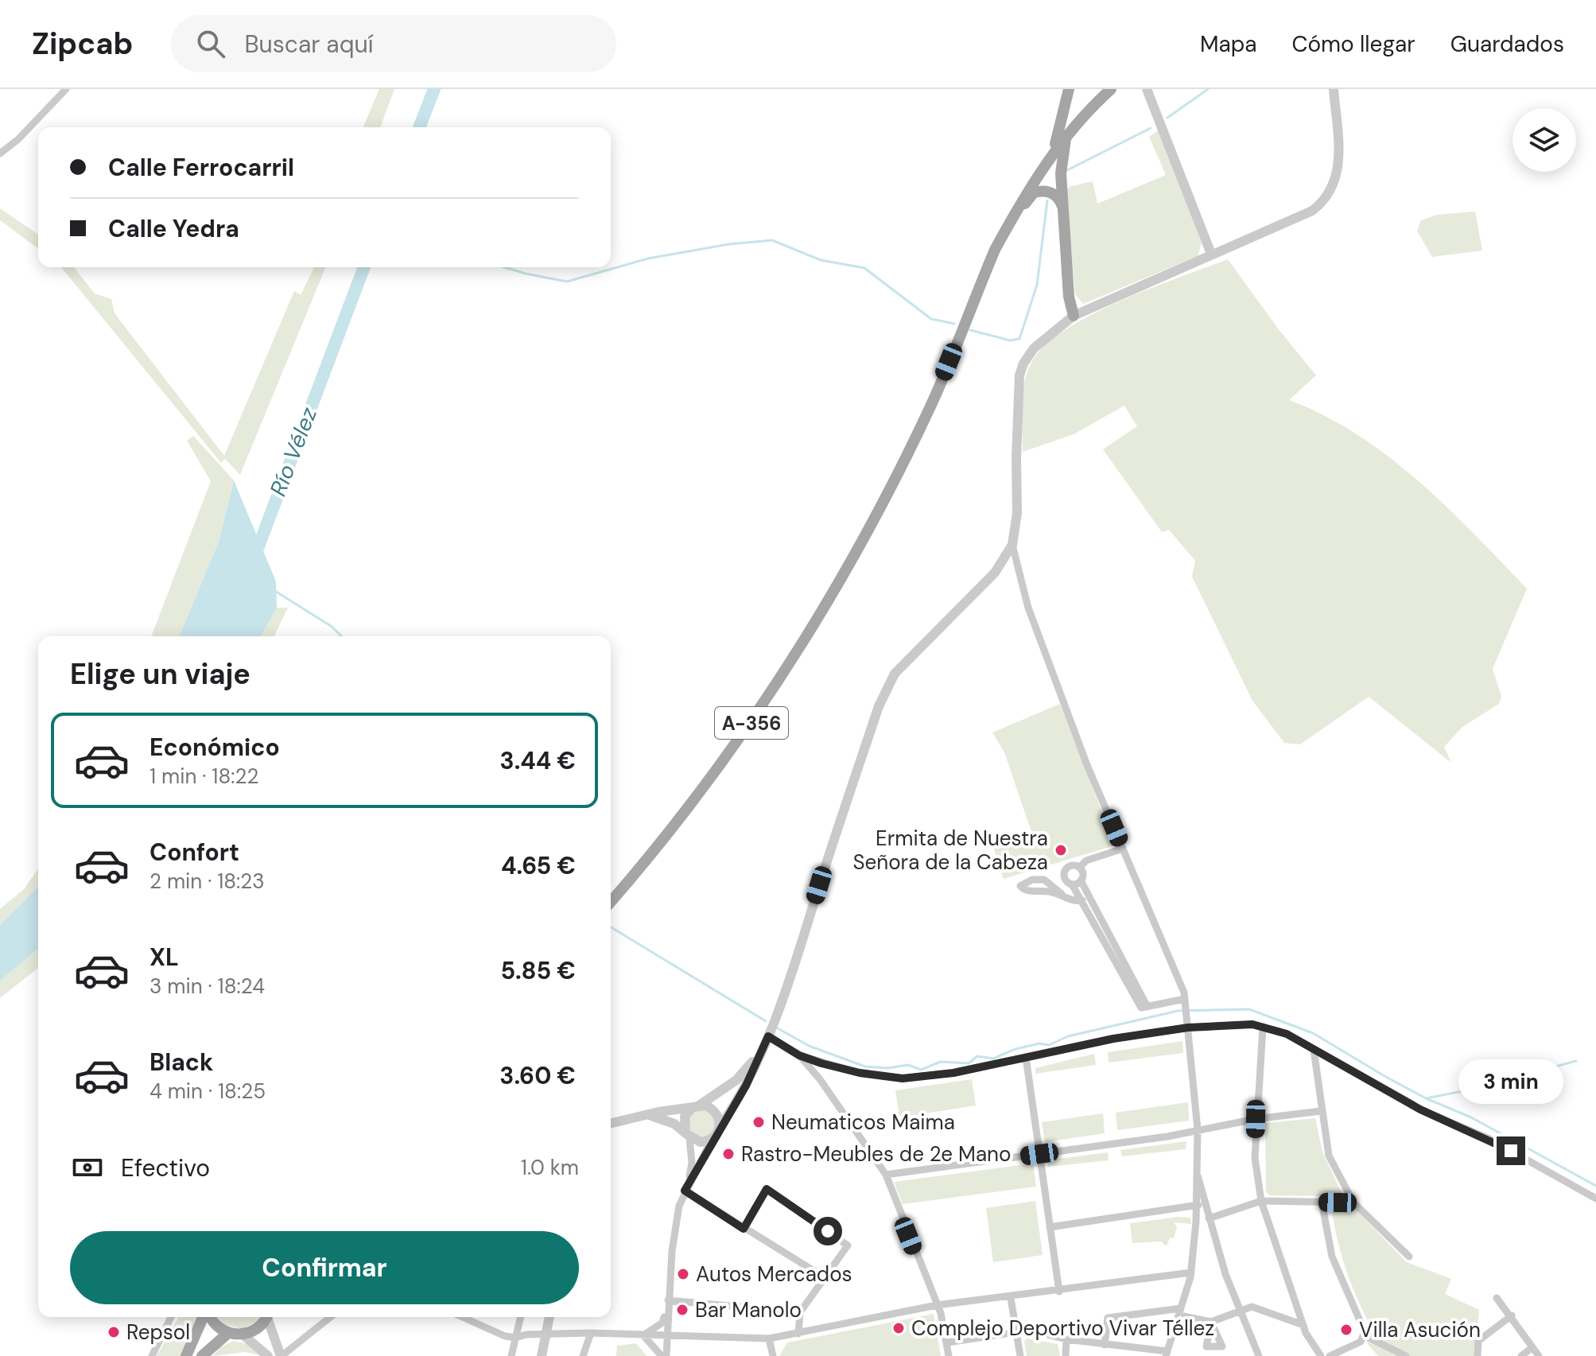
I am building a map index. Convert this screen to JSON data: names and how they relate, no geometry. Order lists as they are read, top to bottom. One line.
{"streets":{"main road":["A-356"]},"water":["Río Vélez"],"places":["Ermita de Nuestra Señora de la Cabeza","Neumaticos Maima","Rastro-Meubles de 2e Mano","Autos Mercados","Bar Manolo","Complejo Deportivo Vivar Téllez","Villa Asución","Repsol"],"page":{"header":"Zipcab","search":"Buscar aquí","nav":["Mapa","Cómo llegar","Guardados"],"banner":["Calle Ferrocarril","Calle Yedra"],"heading":"Elige un viaje","list":[{"name":"Económico","note":"1 min · 18:22","value":"3.44 €"},{"name":"Confort","note":"2 min · 18:23","value":"4.65 €"},{"name":"XL","note":"3 min · 18:24","value":"5.85 €"},{"name":"Black","note":"4 min · 18:25","value":"3.60 €"}],"bubble":"3 min","pay":["Efectivo","1.0 km"],"buttons":"Confirmar"}}
